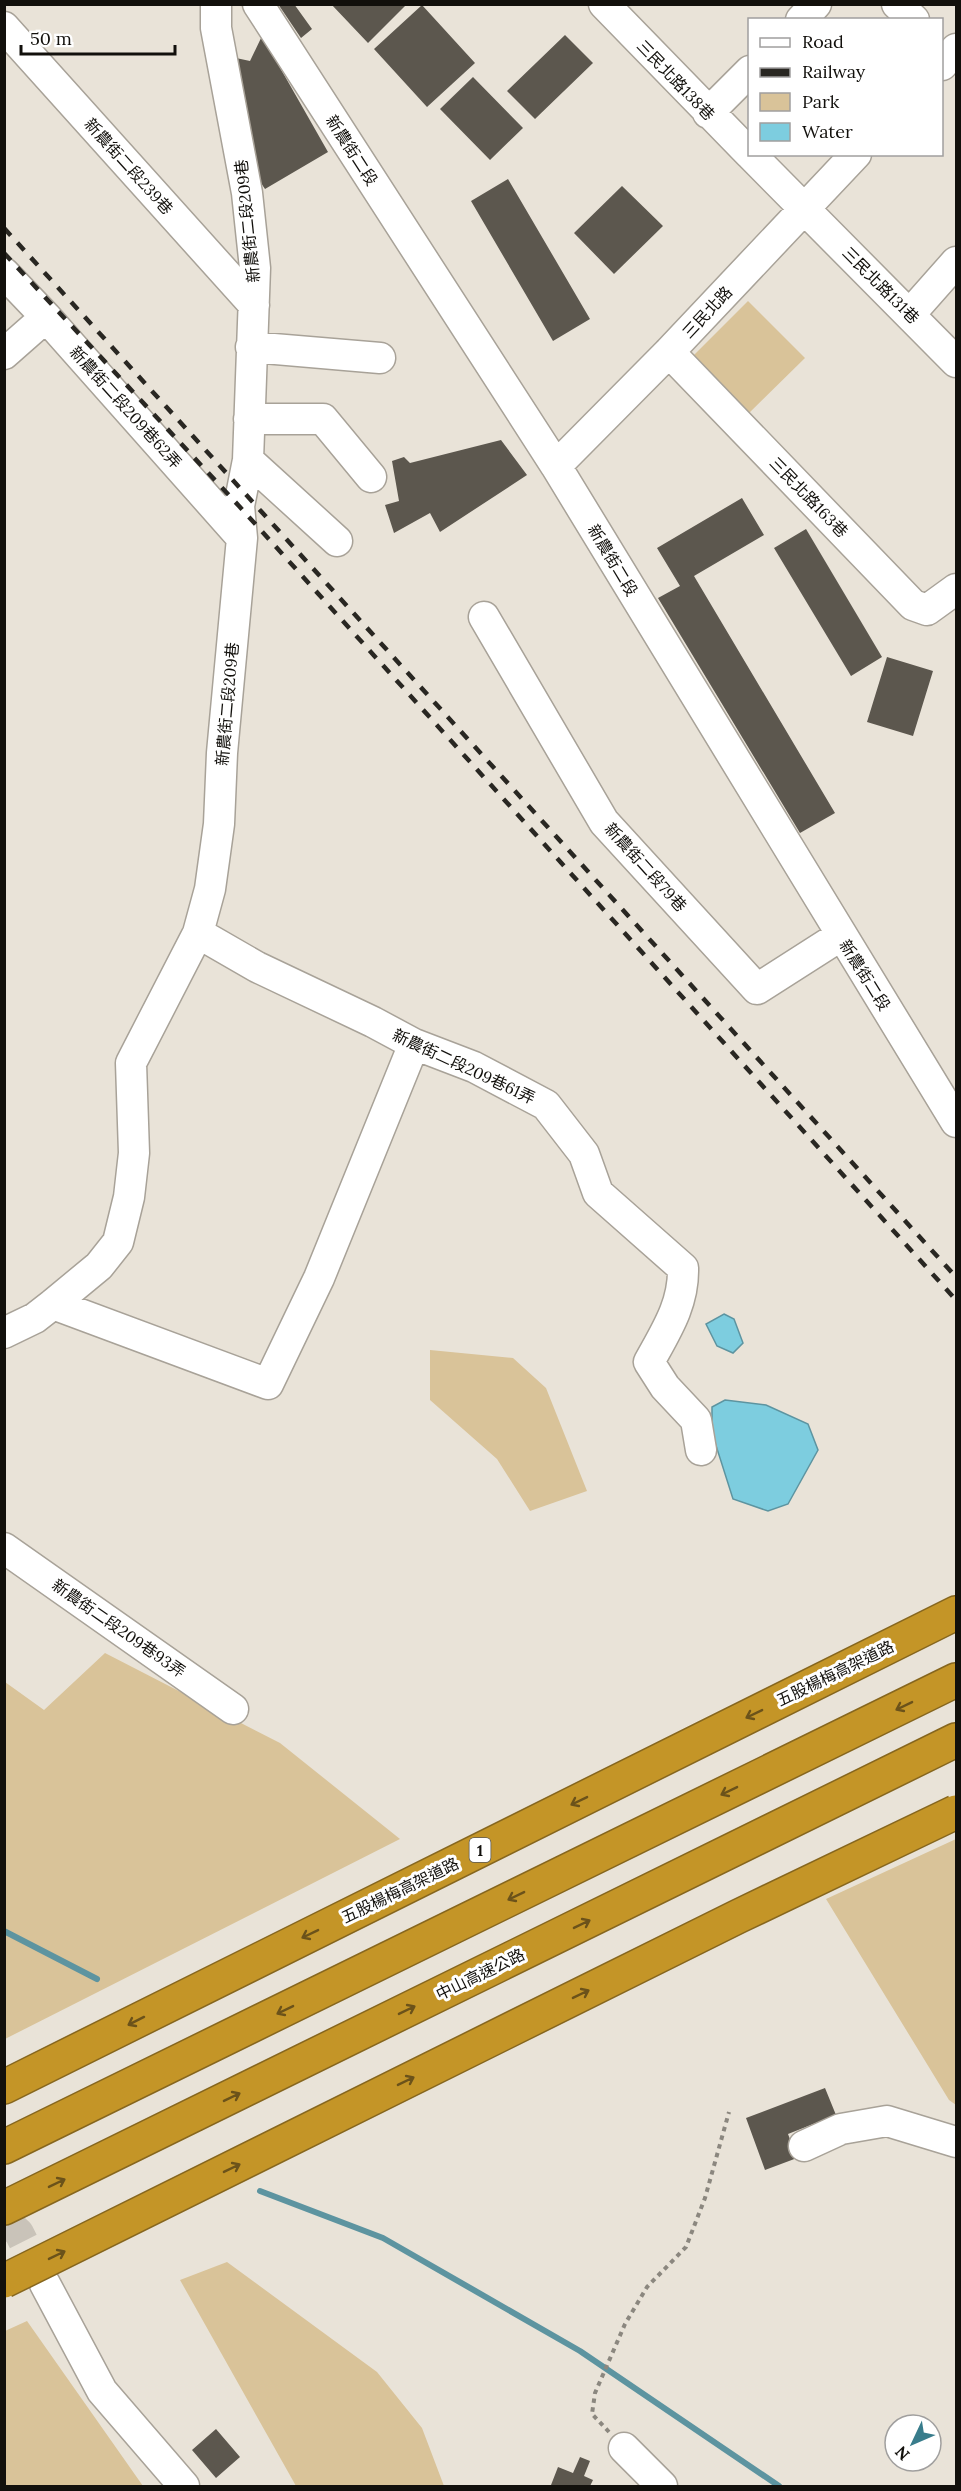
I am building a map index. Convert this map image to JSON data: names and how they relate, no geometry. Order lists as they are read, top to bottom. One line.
{"streets":{"highway":["五股楊梅高架道路","1","中山高速公路"],"street":["三民北路138巷","新農街二段","新農街二段239巷","新農街二段209巷","三民北路131巷","三民北路","新農街二段209巷62弄","三民北路163巷","新農街二段79巷","新農街二段209巷61弄","新農街二段209巷93弄"]},"crossings":[["三民北路138巷","三民北路131巷"],["三民北路138巷","三民北路"],["新農街二段","三民北路"],["新農街二段","新農街二段79巷"],["新農街二段239巷","新農街二段209巷"],["新農街二段209巷","新農街二段209巷62弄"],["新農街二段209巷","新農街二段209巷61弄"],["三民北路131巷","三民北路"],["三民北路","三民北路163巷"]],"legend":["Road","Railway","Park","Water"],"scale_bar":"50 m","north":"bottom left"}
